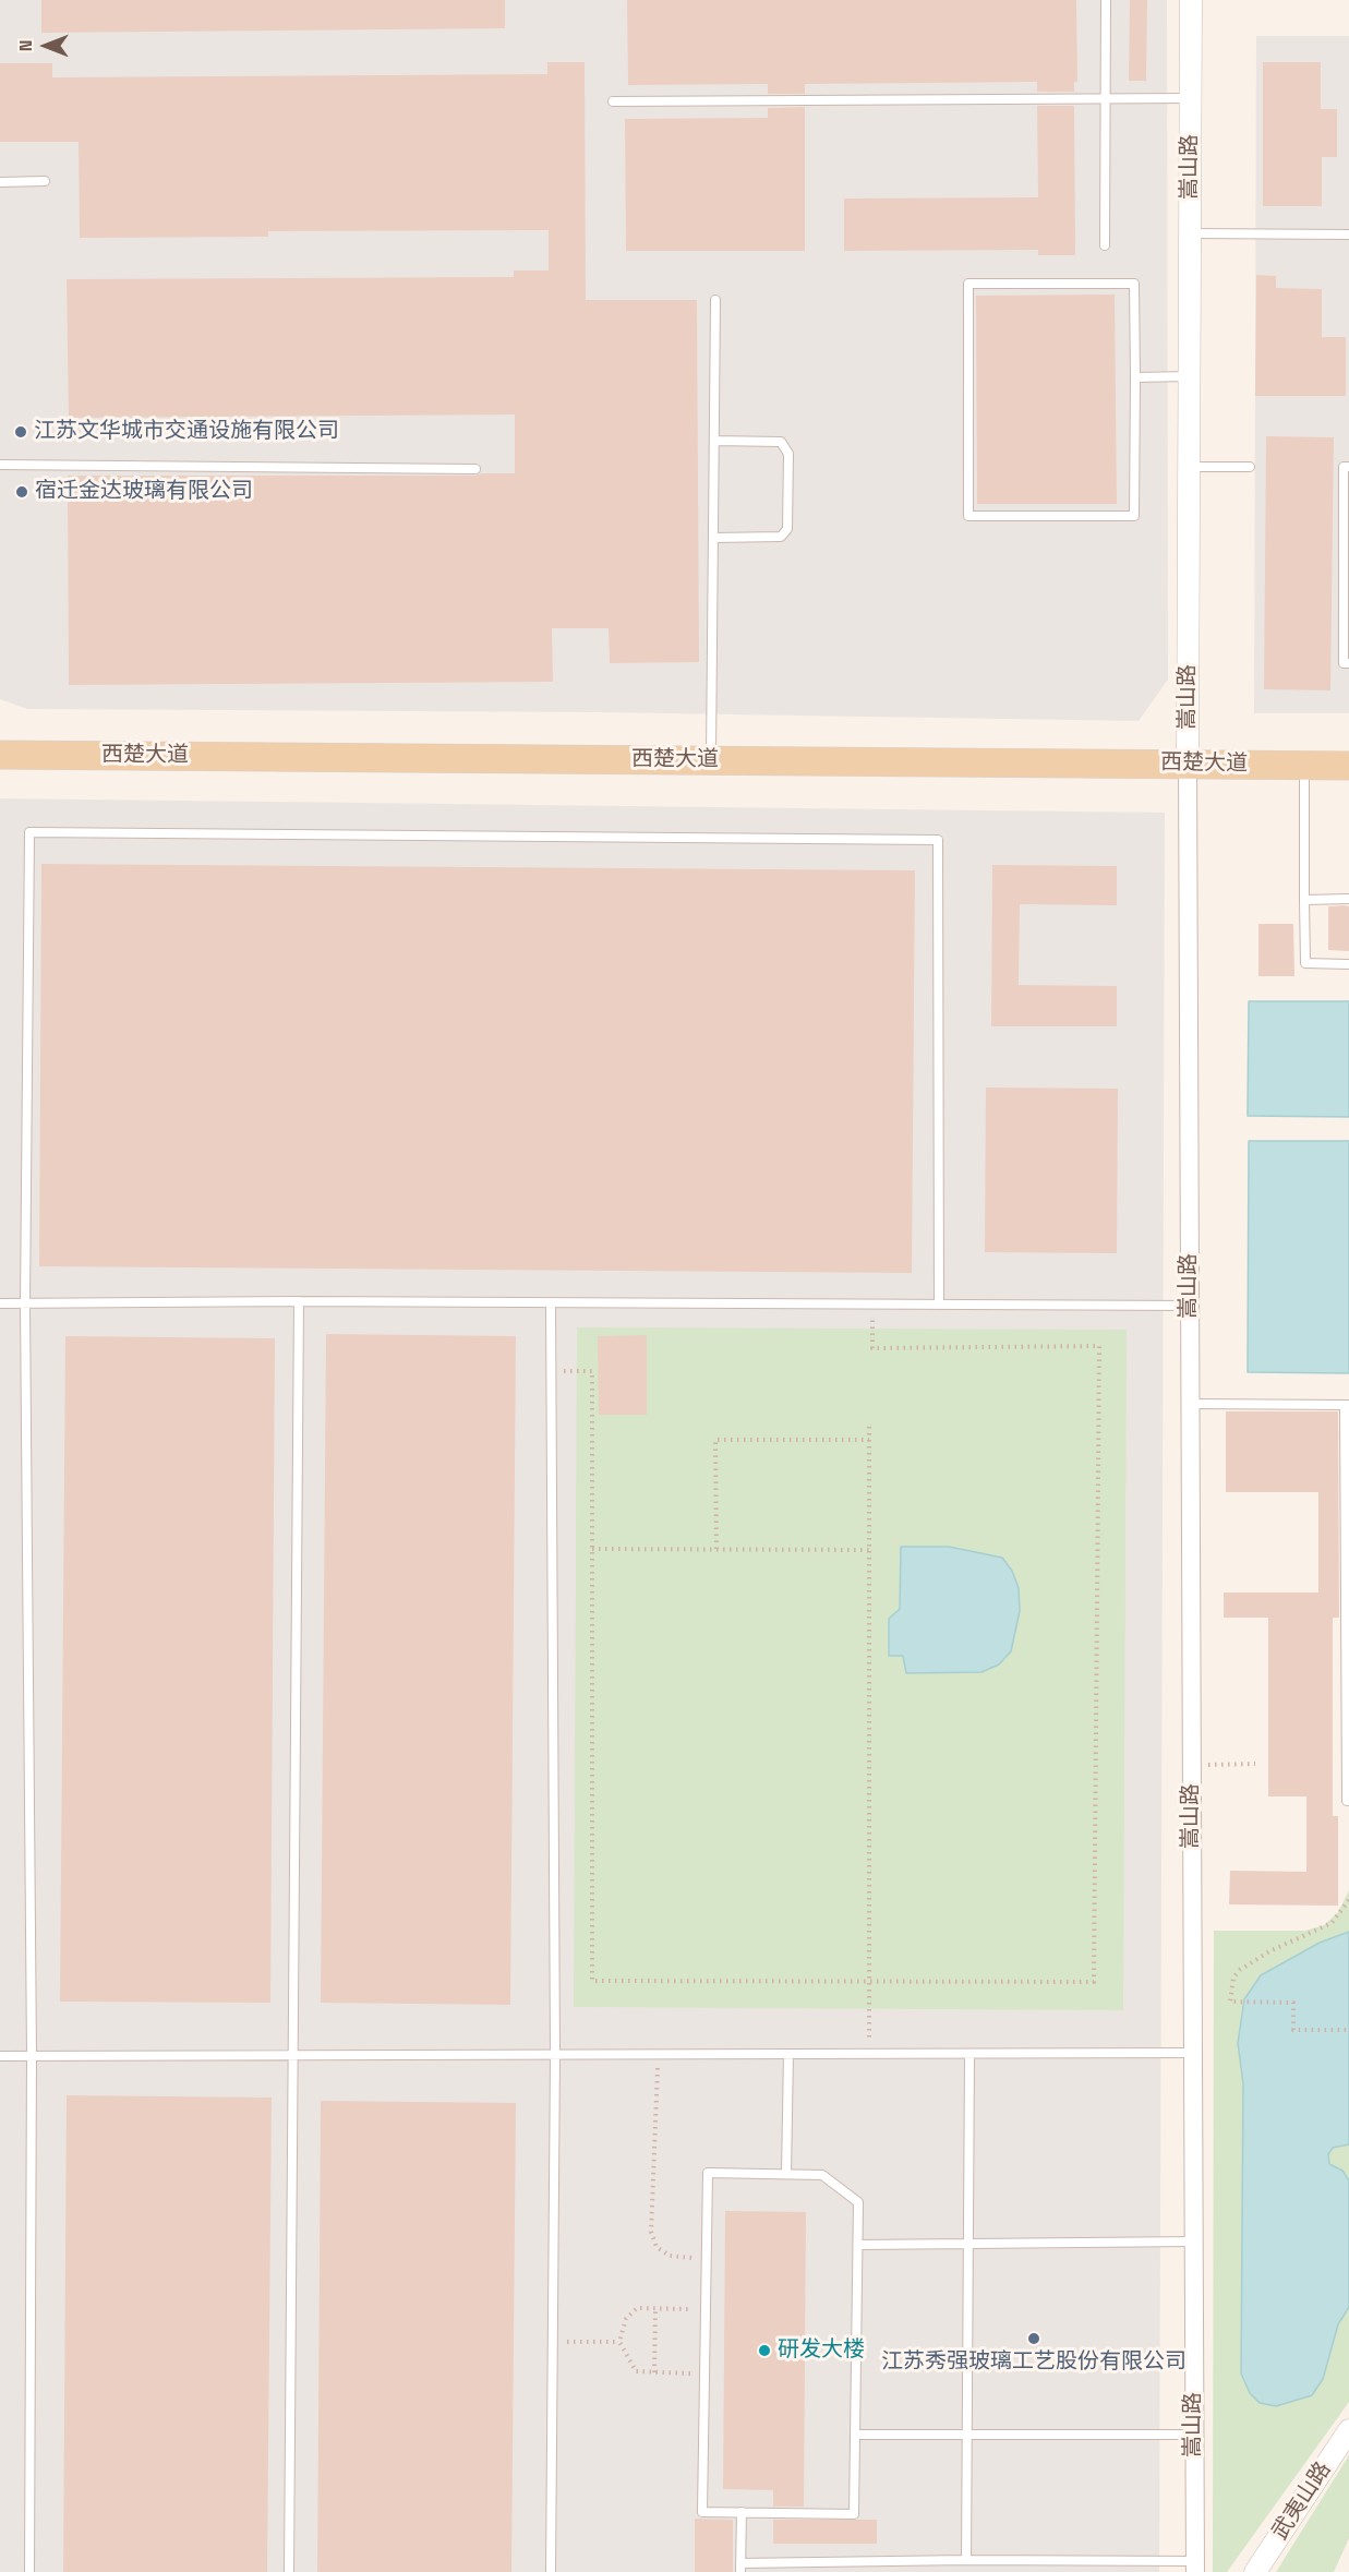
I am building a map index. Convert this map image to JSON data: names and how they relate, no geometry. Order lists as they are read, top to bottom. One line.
{"streets":{"main road":["西楚大道"],"street":["嵩山路","武夷山路"]},"crossings":[["嵩山路","西楚大道"]],"places":["江苏文华城市交通设施有限公司","宿迁金达玻璃有限公司","江苏秀强玻璃工艺股份有限公司","研发大楼"],"north":"left"}
